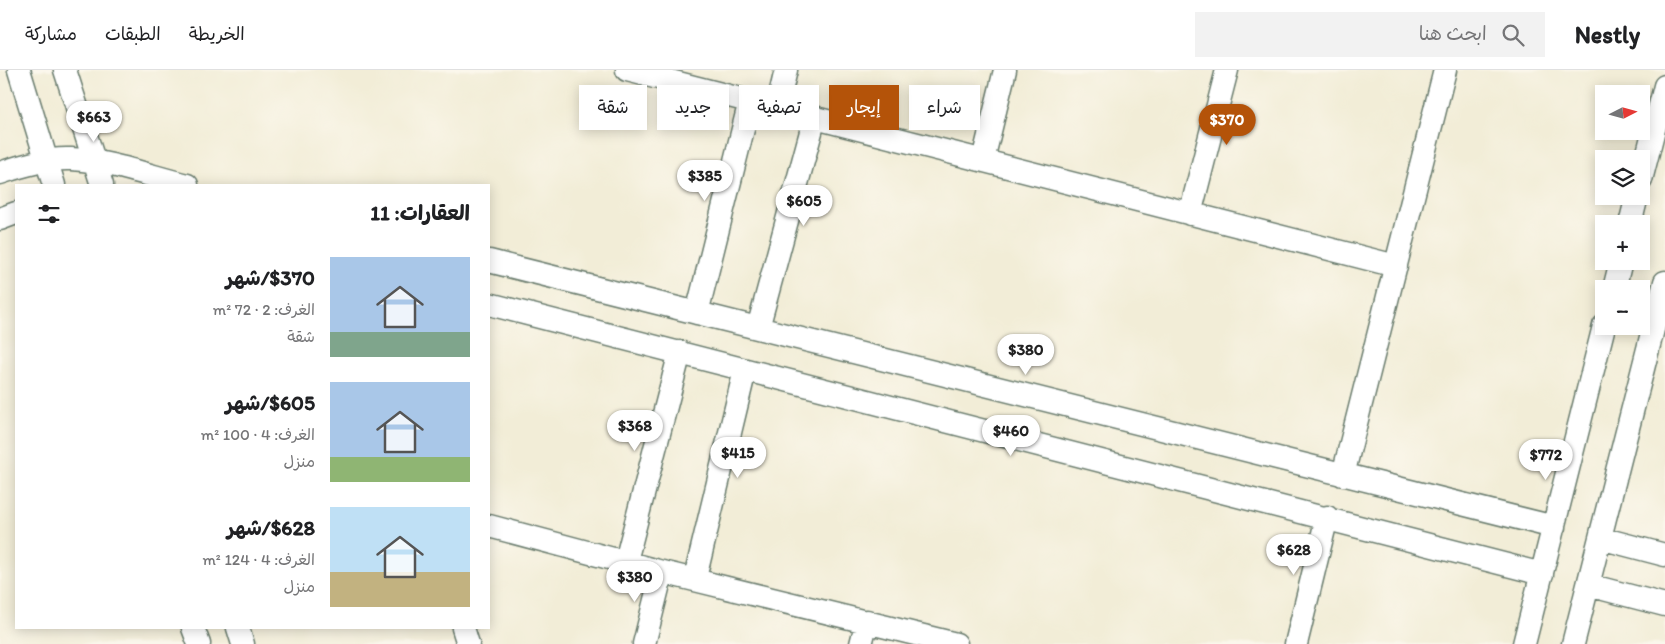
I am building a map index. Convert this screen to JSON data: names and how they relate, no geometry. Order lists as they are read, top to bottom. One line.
{"north":"right","page":{"header":"Nestly","search":"ابحث هنا","nav":["الخريطة","الطبقات","مشاركة"],"map_buttons":["+","−"],"chip":["شراء","إيجار","تصفية","جديد","شقة"],"price":["$663","$370","$385","$605","$380","$368","$460","$415","$772","$628","$380"],"heading":"العقارات: 11","list":[{"name":"$370/شهر","note":"الغرف: 2 · 72 m² · شقة"},{"name":"$605/شهر","note":"الغرف: 4 · 100 m² · منزل"},{"name":"$628/شهر","note":"الغرف: 4 · 124 m² · منزل"}]}}
